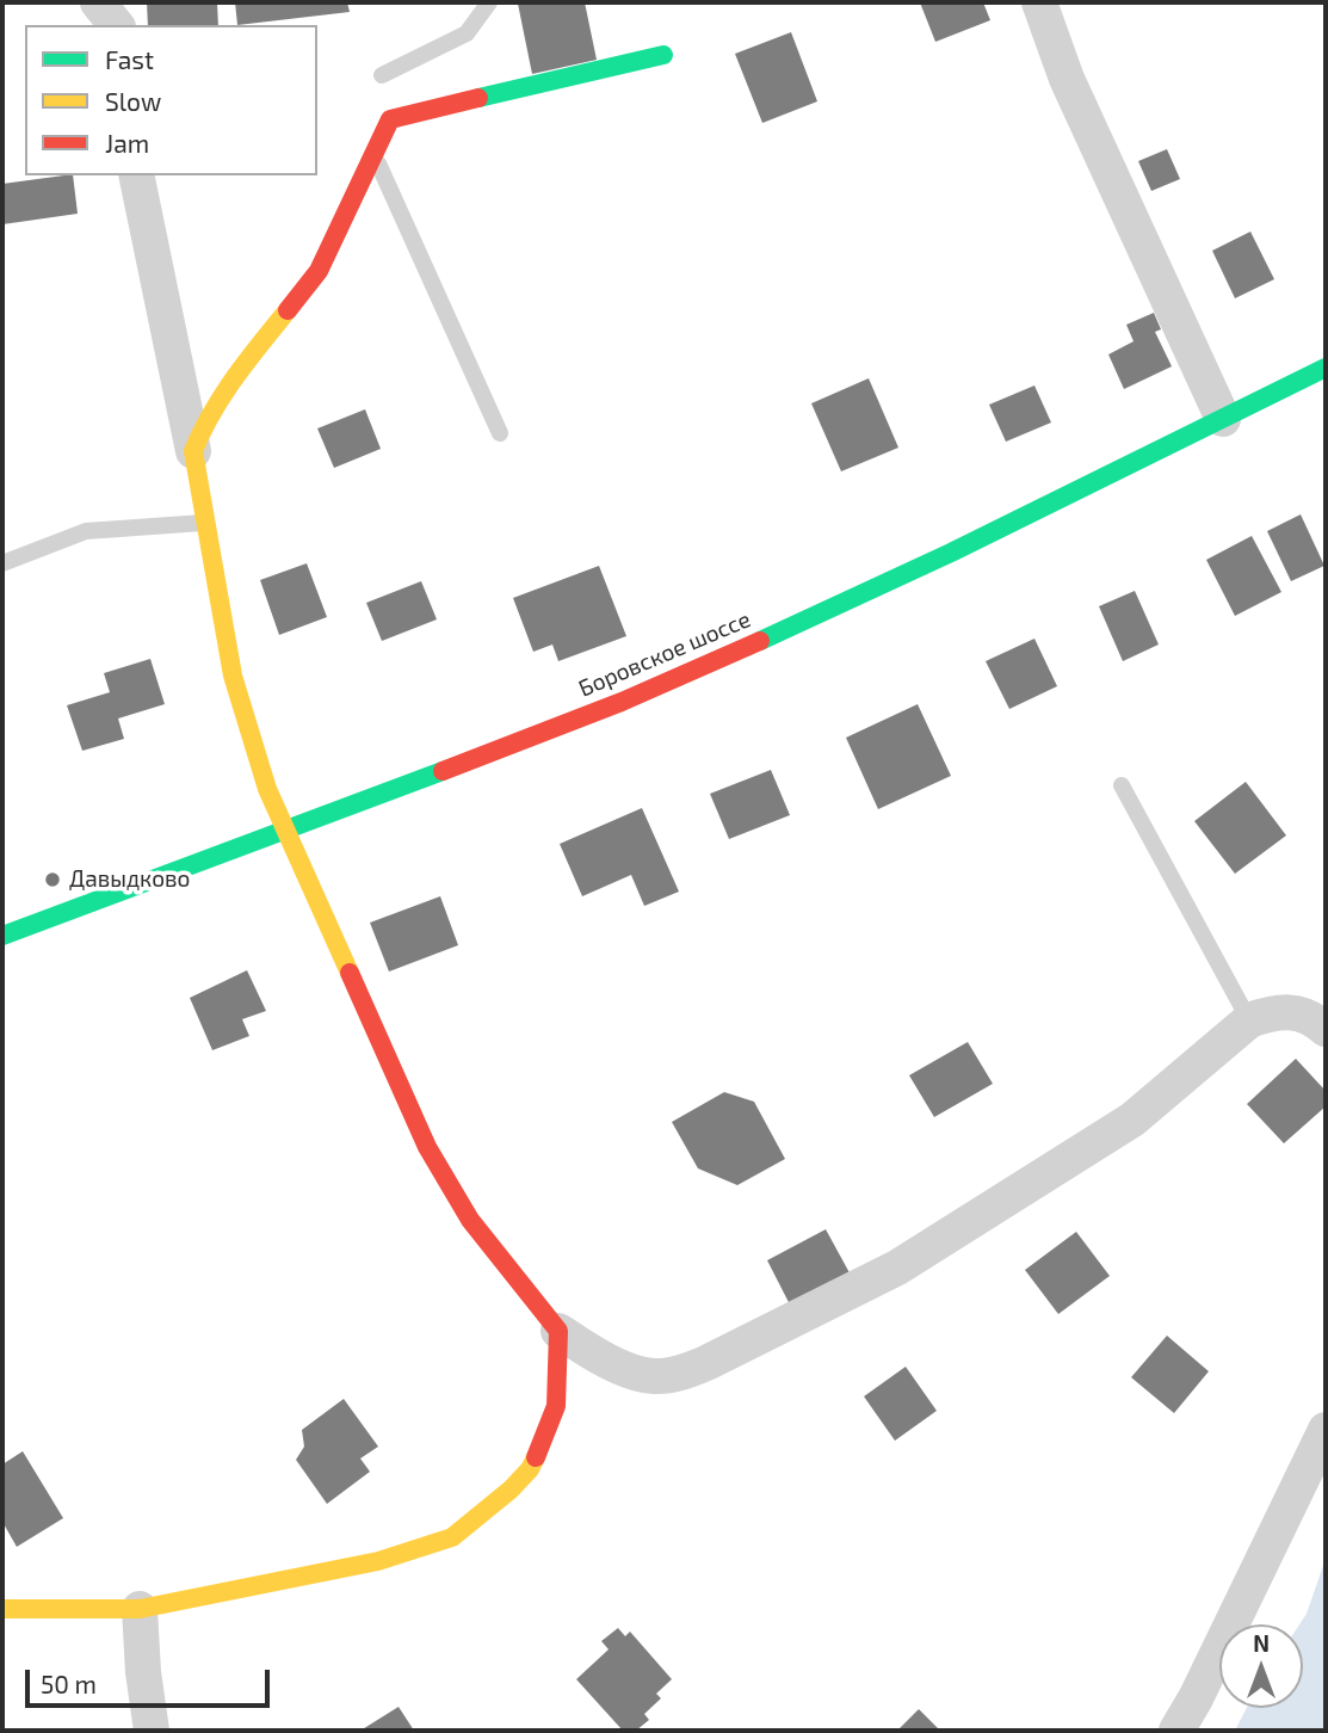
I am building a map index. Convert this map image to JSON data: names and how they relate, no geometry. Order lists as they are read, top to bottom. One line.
{"streets":{"street":["Боровское шоссе"]},"places":["Давыдково"],"legend":["Fast","Slow","Jam"],"scale_bar":"50 m","north":"top"}
